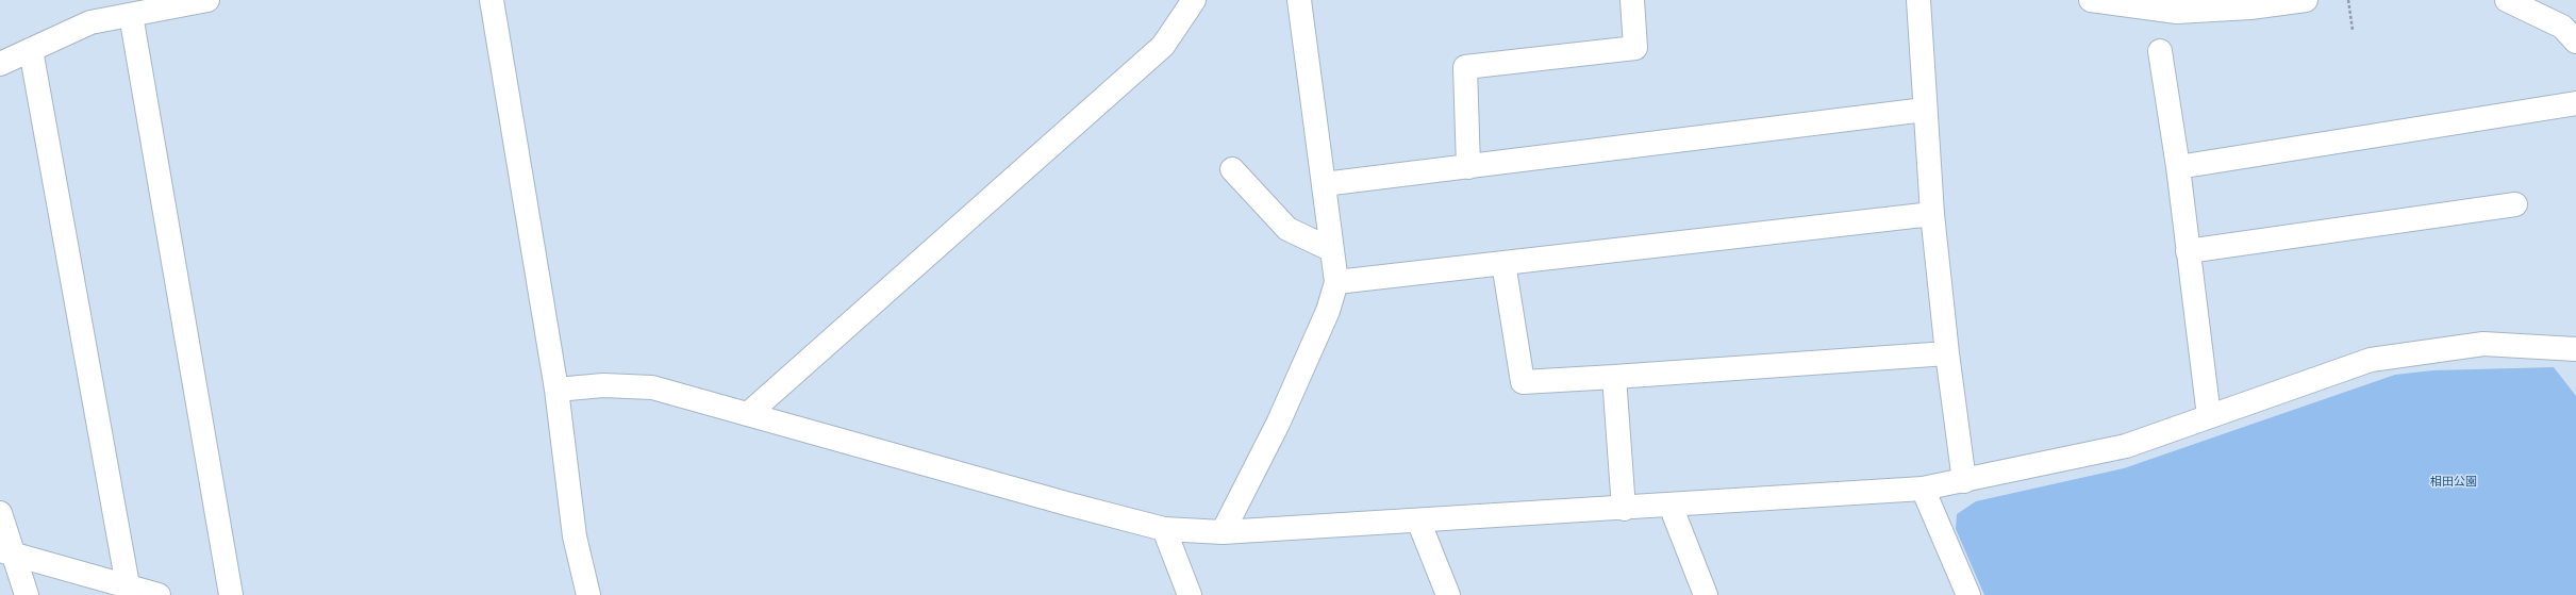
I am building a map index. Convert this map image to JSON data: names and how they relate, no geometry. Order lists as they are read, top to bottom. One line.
{"parks":["相田公園"]}
